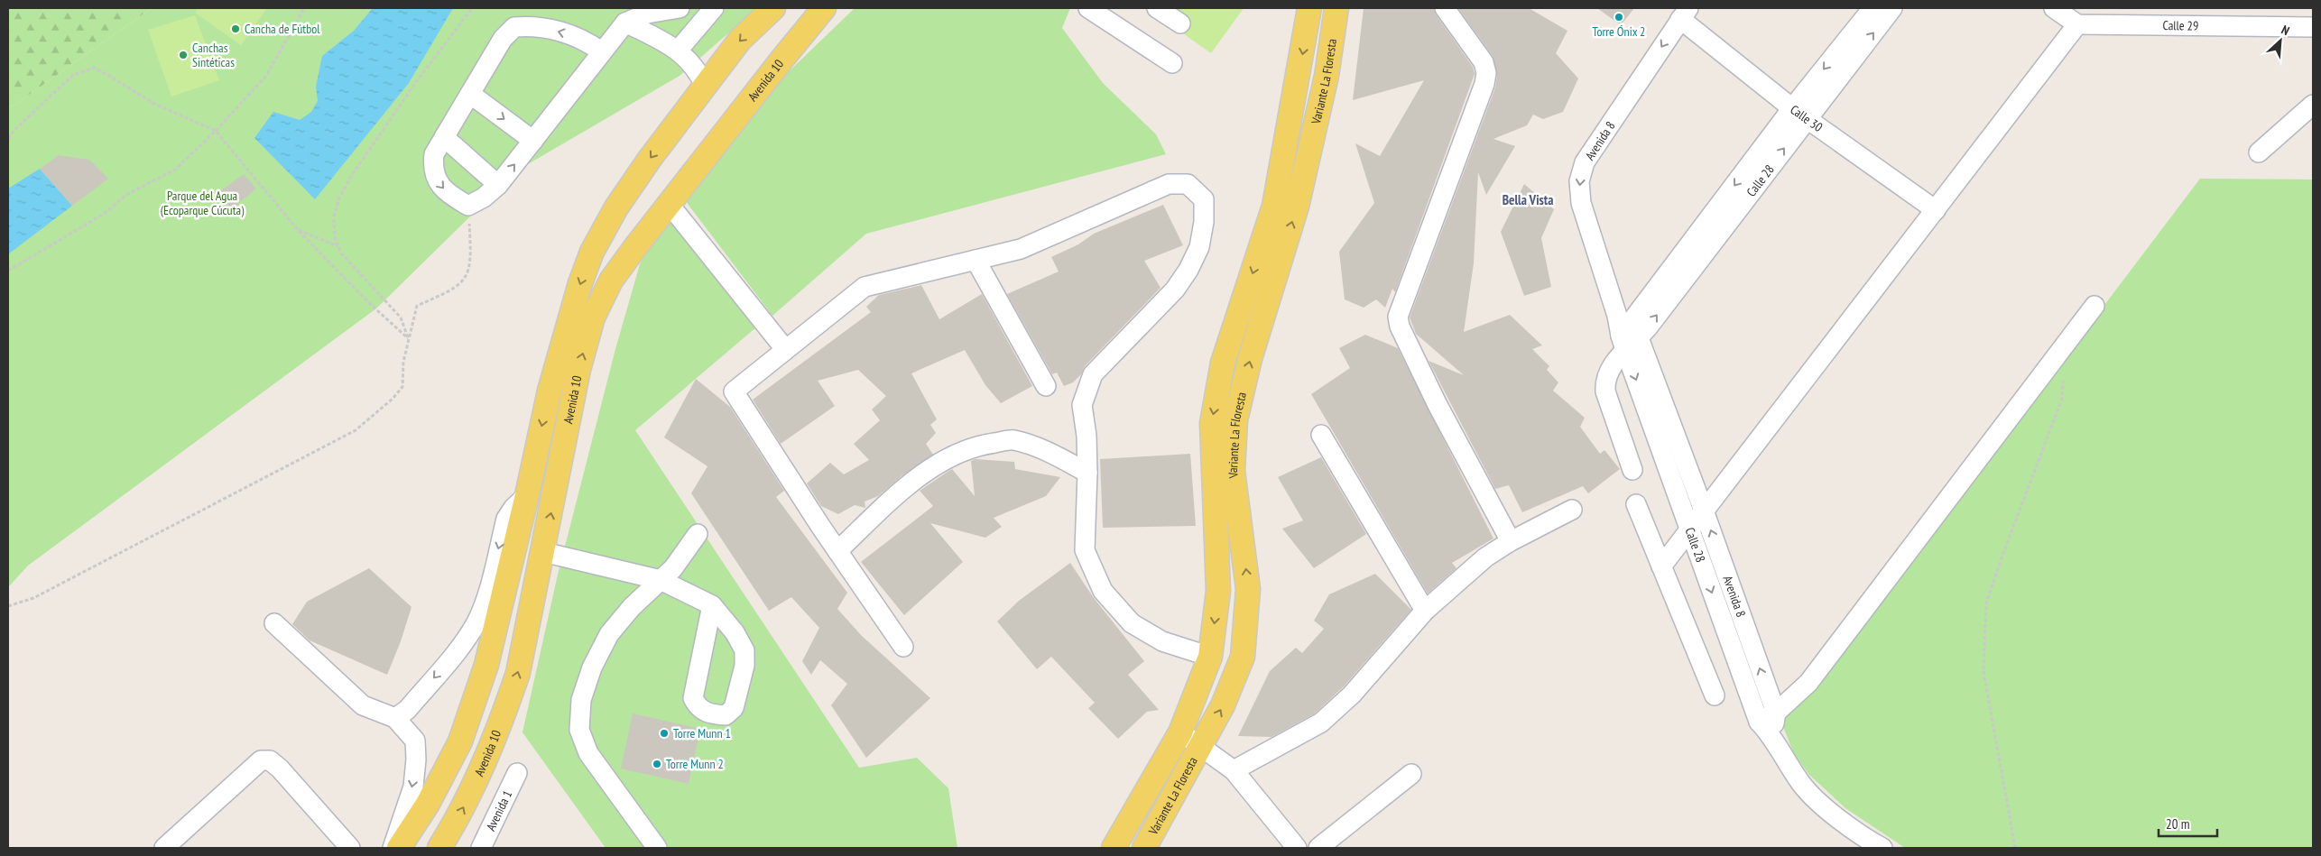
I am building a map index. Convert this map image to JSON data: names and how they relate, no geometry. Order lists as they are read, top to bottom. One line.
{"streets":{"main road":["Avenida 10","Variante La Floresta"],"street":["Calle 29","Calle 30","Avenida 8","Calle 28","Avenida 1"]},"crossings":[["Calle 30","Avenida 8"],["Calle 30","Calle 28"],["Avenida 8","Calle 28"]],"districts":["Bella Vista"],"parks":["Parque del Agua (Ecoparque Cúcuta)"],"places":["Torre Ónix 2","Cancha de Fútbol","Canchas Sintéticas","Torre Munn 1","Torre Munn 2"],"scale_bar":"20 m","north":"top right"}
